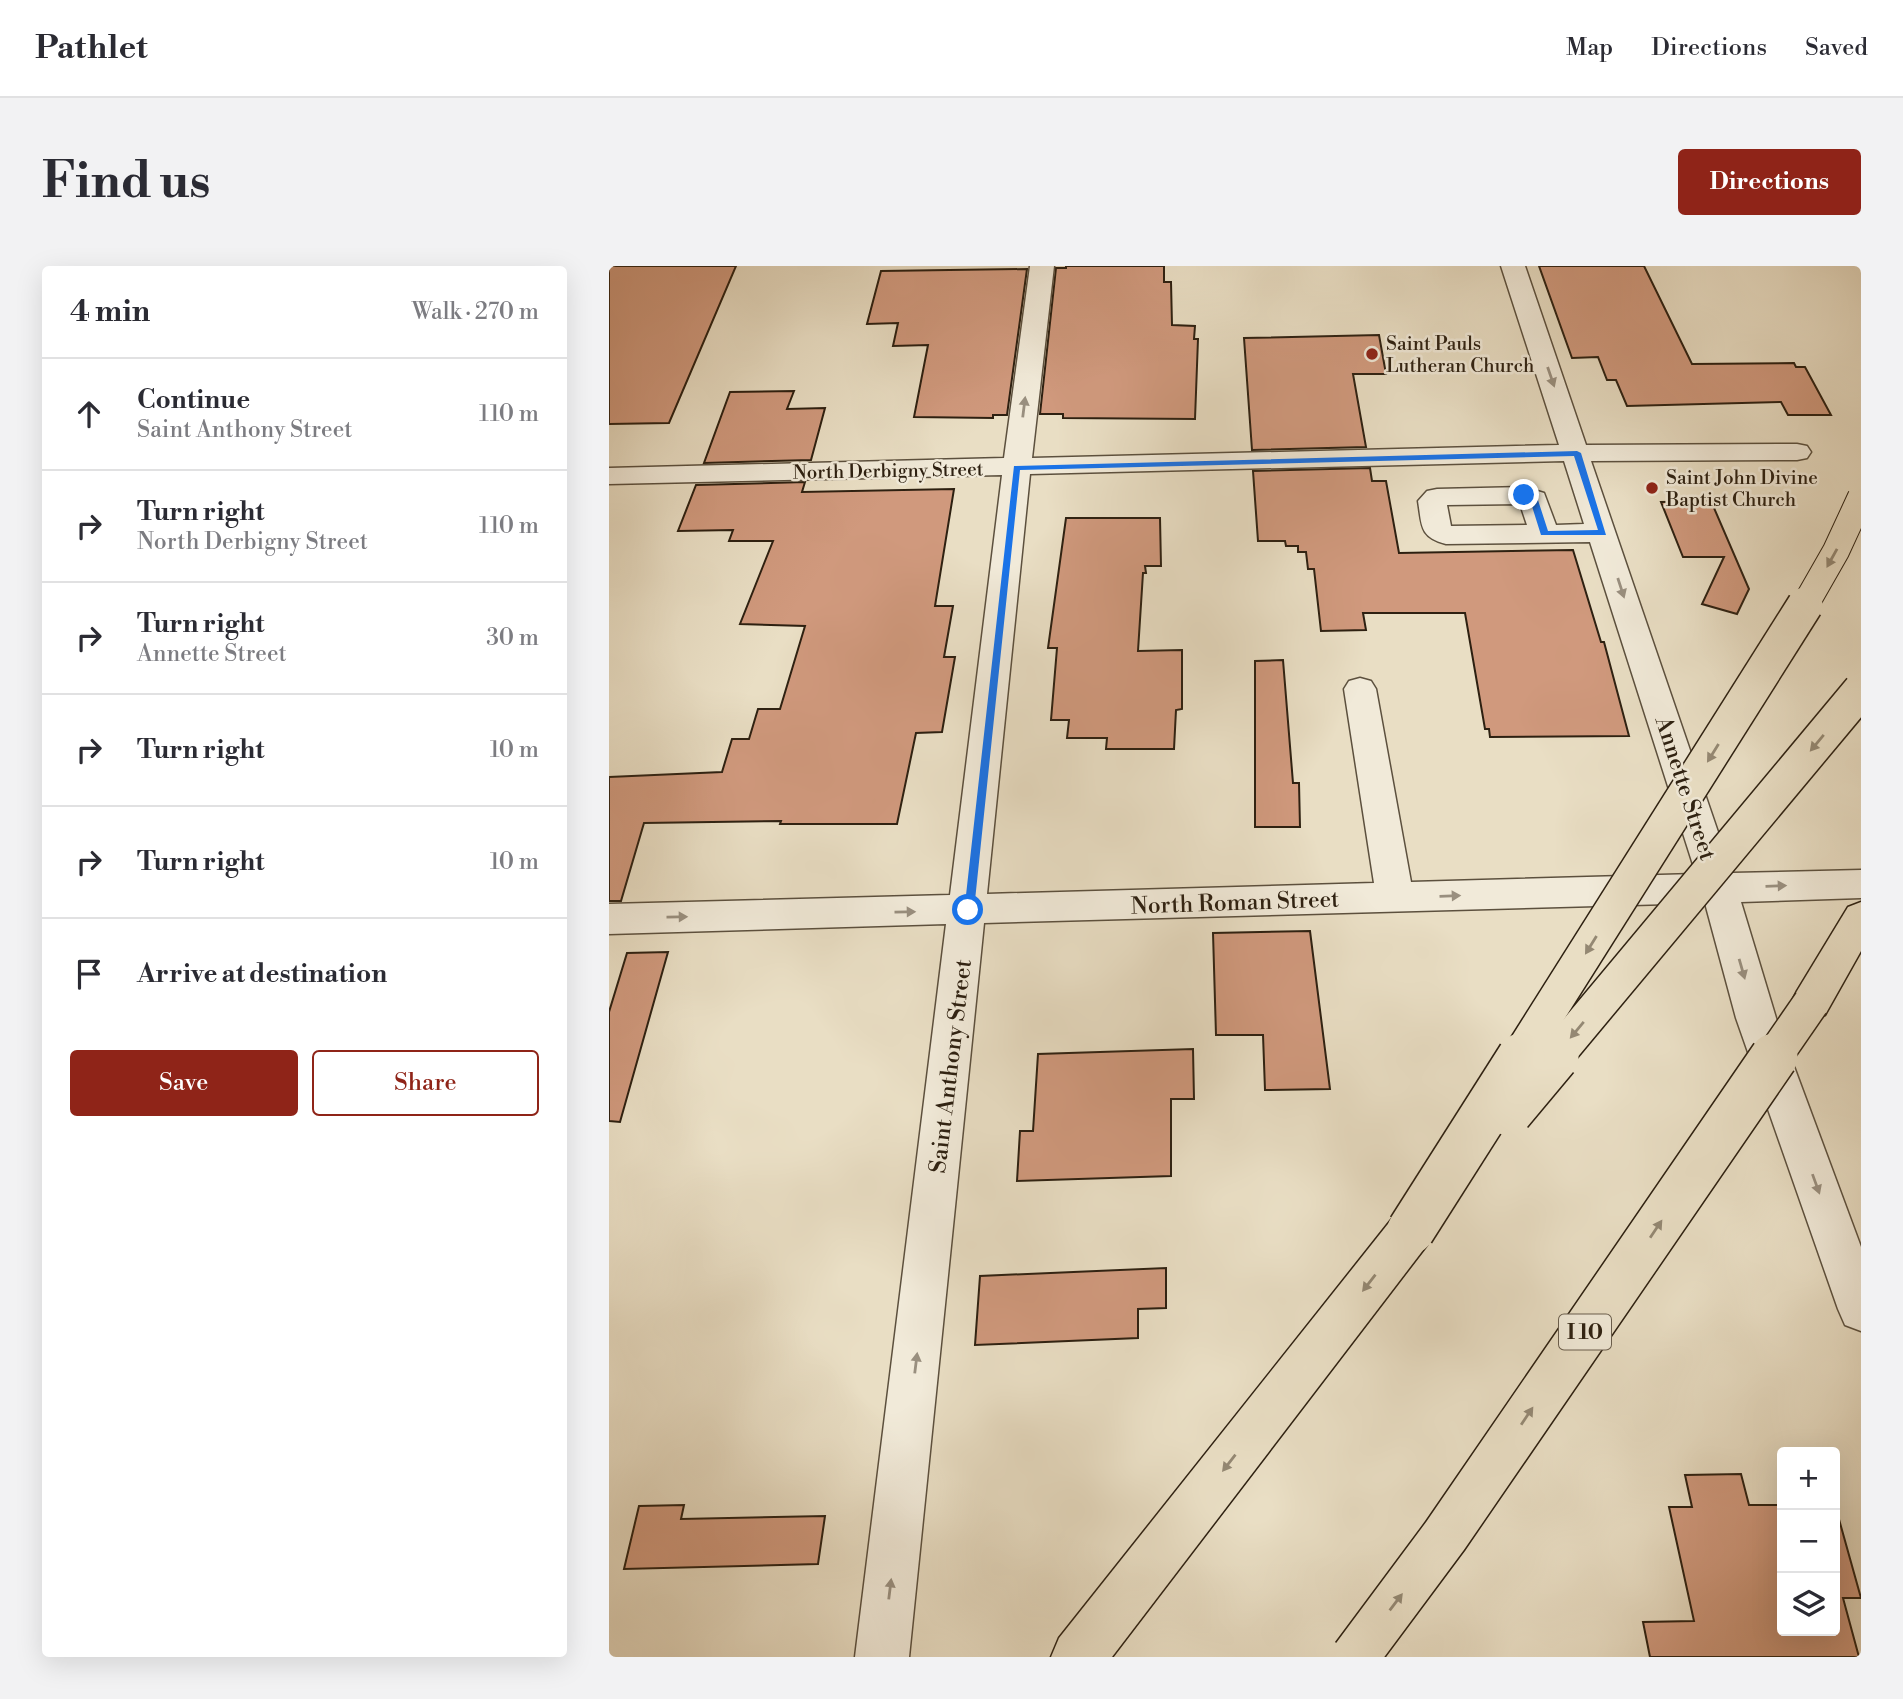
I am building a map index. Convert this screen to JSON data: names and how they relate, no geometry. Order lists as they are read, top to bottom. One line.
{"streets":{"highway":["I 10"],"street":["North Derbigny Street","Annette Street","North Roman Street","Saint Anthony Street"]},"crossings":[["North Derbigny Street","Annette Street"],["North Derbigny Street","Saint Anthony Street"],["Annette Street","North Roman Street"],["North Roman Street","Saint Anthony Street"]],"one_way":["Annette Street","North Roman Street","Saint Anthony Street"],"places":["Saint Pauls Lutheran Church","Saint John Divine Baptist Church"],"page":{"header":"Pathlet","nav":["Map","Directions","Saved"],"buttons":["Directions",["Save","Share"]],"title":"Find us","heading":["4 min","Walk · 270 m"],"list":[["Continue","Saint Anthony Street","110 m"],["Turn right","North Derbigny Street","110 m"],["Turn right","Annette Street","30 m"],["Turn right","10 m"],["Turn right","10 m"],"Arrive at destination"],"map_buttons":["+","−"]}}
